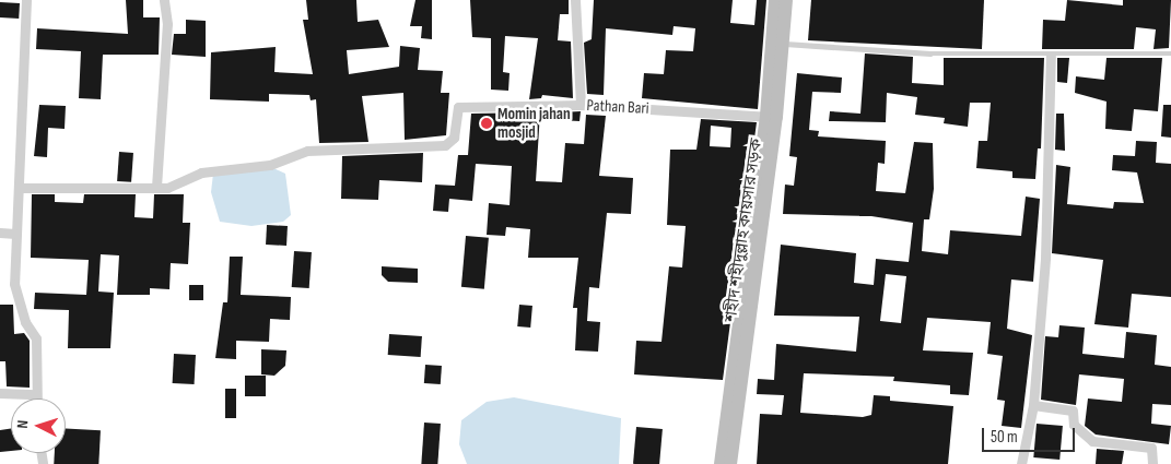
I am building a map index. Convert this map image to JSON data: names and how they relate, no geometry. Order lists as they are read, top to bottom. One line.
{"streets":{"main road":["শহীদ শহীদুল্লাহ কায়সার সড়ক"],"street":["Pathan Bari"]},"crossings":[["Pathan Bari","শহীদ শহীদুল্লাহ কায়সার সড়ক"]],"places":["Momin jahan mosjid"],"scale_bar":"50 m","north":"left"}
